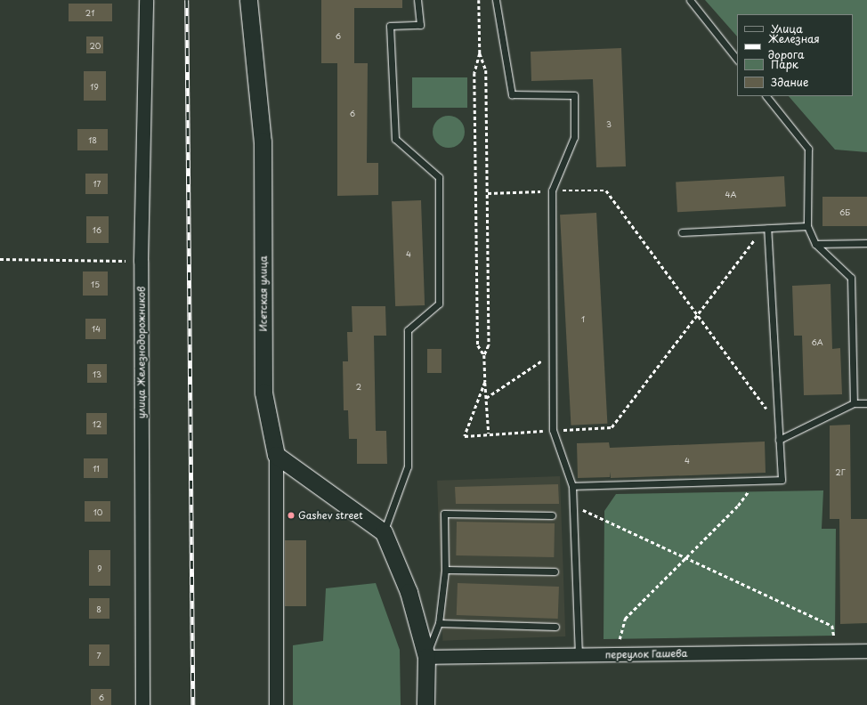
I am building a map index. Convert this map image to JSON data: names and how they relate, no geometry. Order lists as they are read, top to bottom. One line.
{"streets":{"street":["Исетская улица","улица Железнодорожников","переулок Гашева"]},"places":["Gashev street"],"house_numbers":["21","6","20","19","6","3","18","17","4А","6Б","16","4","15","1","14","6А","13","2","12","4","11","2Г","10","9","8","7","6"],"legend":["Улица","Железная дорога","Парк","Здание"]}
